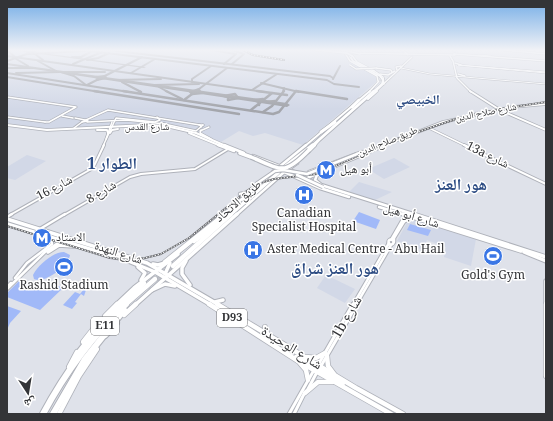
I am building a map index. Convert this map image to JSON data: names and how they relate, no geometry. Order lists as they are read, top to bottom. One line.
{"streets":{"highway":["طريق الاتحاد","E11"],"main road":["شارع صلاح الدين","شارع القدس","طريق صلاح الدين","شارع أبو هيل","شارع النهدة","D93","شارع الوحيدة"],"street":["13a شارع","شارع 16","شارع 8","1b شارع"]},"crossings":[["شارع صلاح الدين","طريق صلاح الدين"],["شارع صلاح الدين","13a شارع"],["شارع القدس","شارع 16"],["شارع القدس","شارع 8"],["شارع القدس","طريق الاتحاد"],["شارع القدس","شارع أبو هيل"],["طريق صلاح الدين","13a شارع"],["طريق صلاح الدين","شارع أبو هيل"],["شارع 8","شارع النهدة"],["طريق الاتحاد","شارع أبو هيل"],["طريق الاتحاد","شارع الوحيدة"],["شارع أبو هيل","1b شارع"],["شارع النهدة","E11"],["شارع النهدة","شارع الوحيدة"],["1b شارع","شارع الوحيدة"],["E11","شارع الوحيدة"]],"districts":["الخبيصي","الطوار 1","هور العنز","هور العنز شراق"],"places":{"metro station":["أبو هيل","الاستاد"],"hospital":["Canadian Specialist Hospital","Aster Medical Centre - Abu Hail"],"sports":["Gold's Gym","Rashid Stadium"]},"north":"bottom"}
